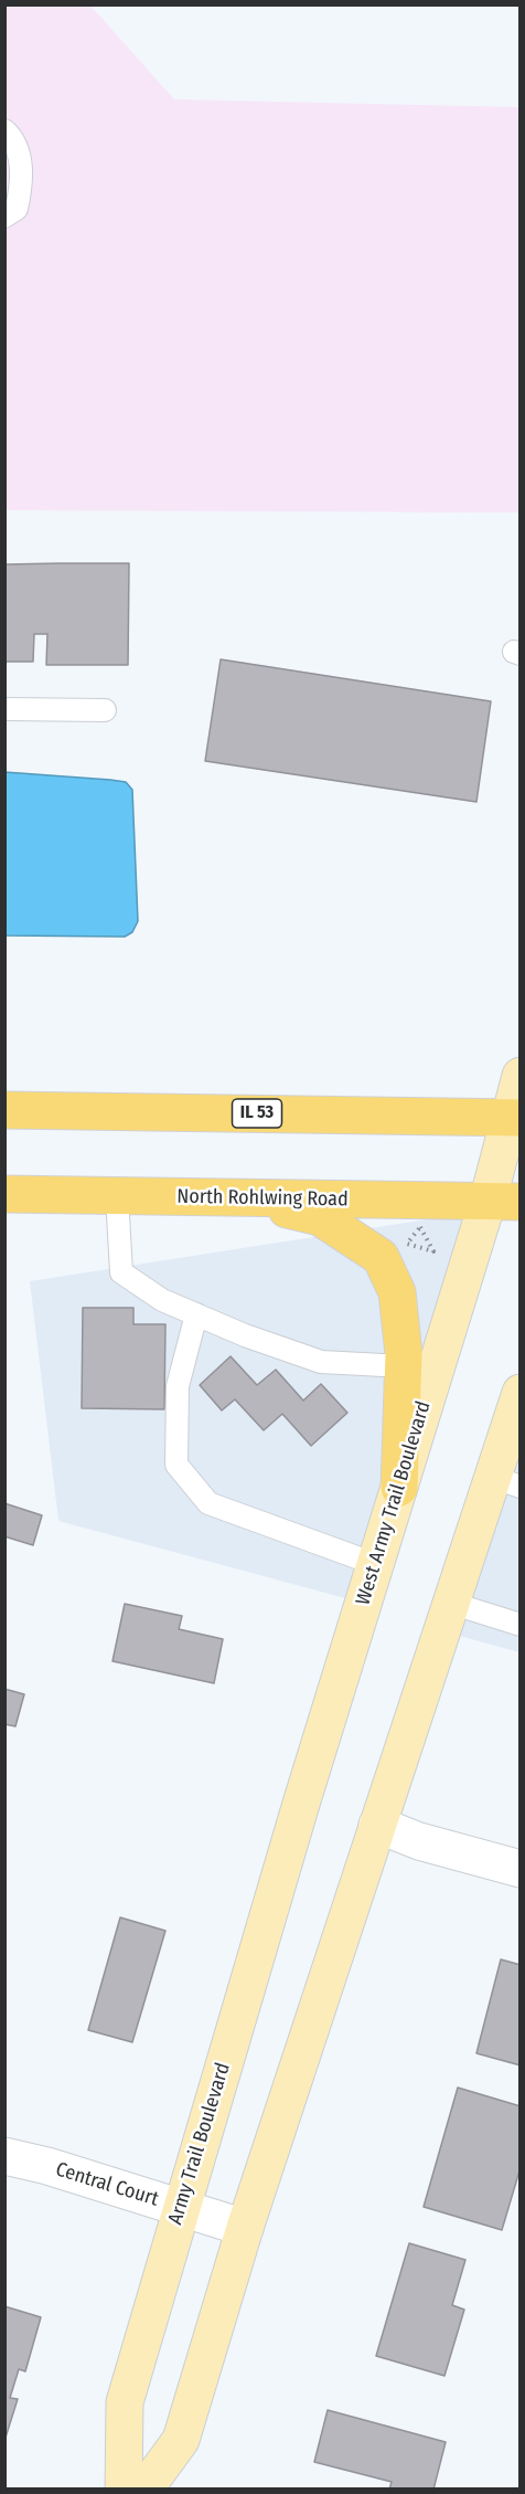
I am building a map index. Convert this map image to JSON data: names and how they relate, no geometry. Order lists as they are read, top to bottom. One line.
{"streets":{"main road":["IL 53","North Rohlwing Road","West Army Trail Boulevard","Army Trail Boulevard"],"street":["Central Court"]},"crossings":[["IL 53","West Army Trail Boulevard"],["North Rohlwing Road","West Army Trail Boulevard"],["West Army Trail Boulevard","Army Trail Boulevard"],["Army Trail Boulevard","Central Court"]]}
